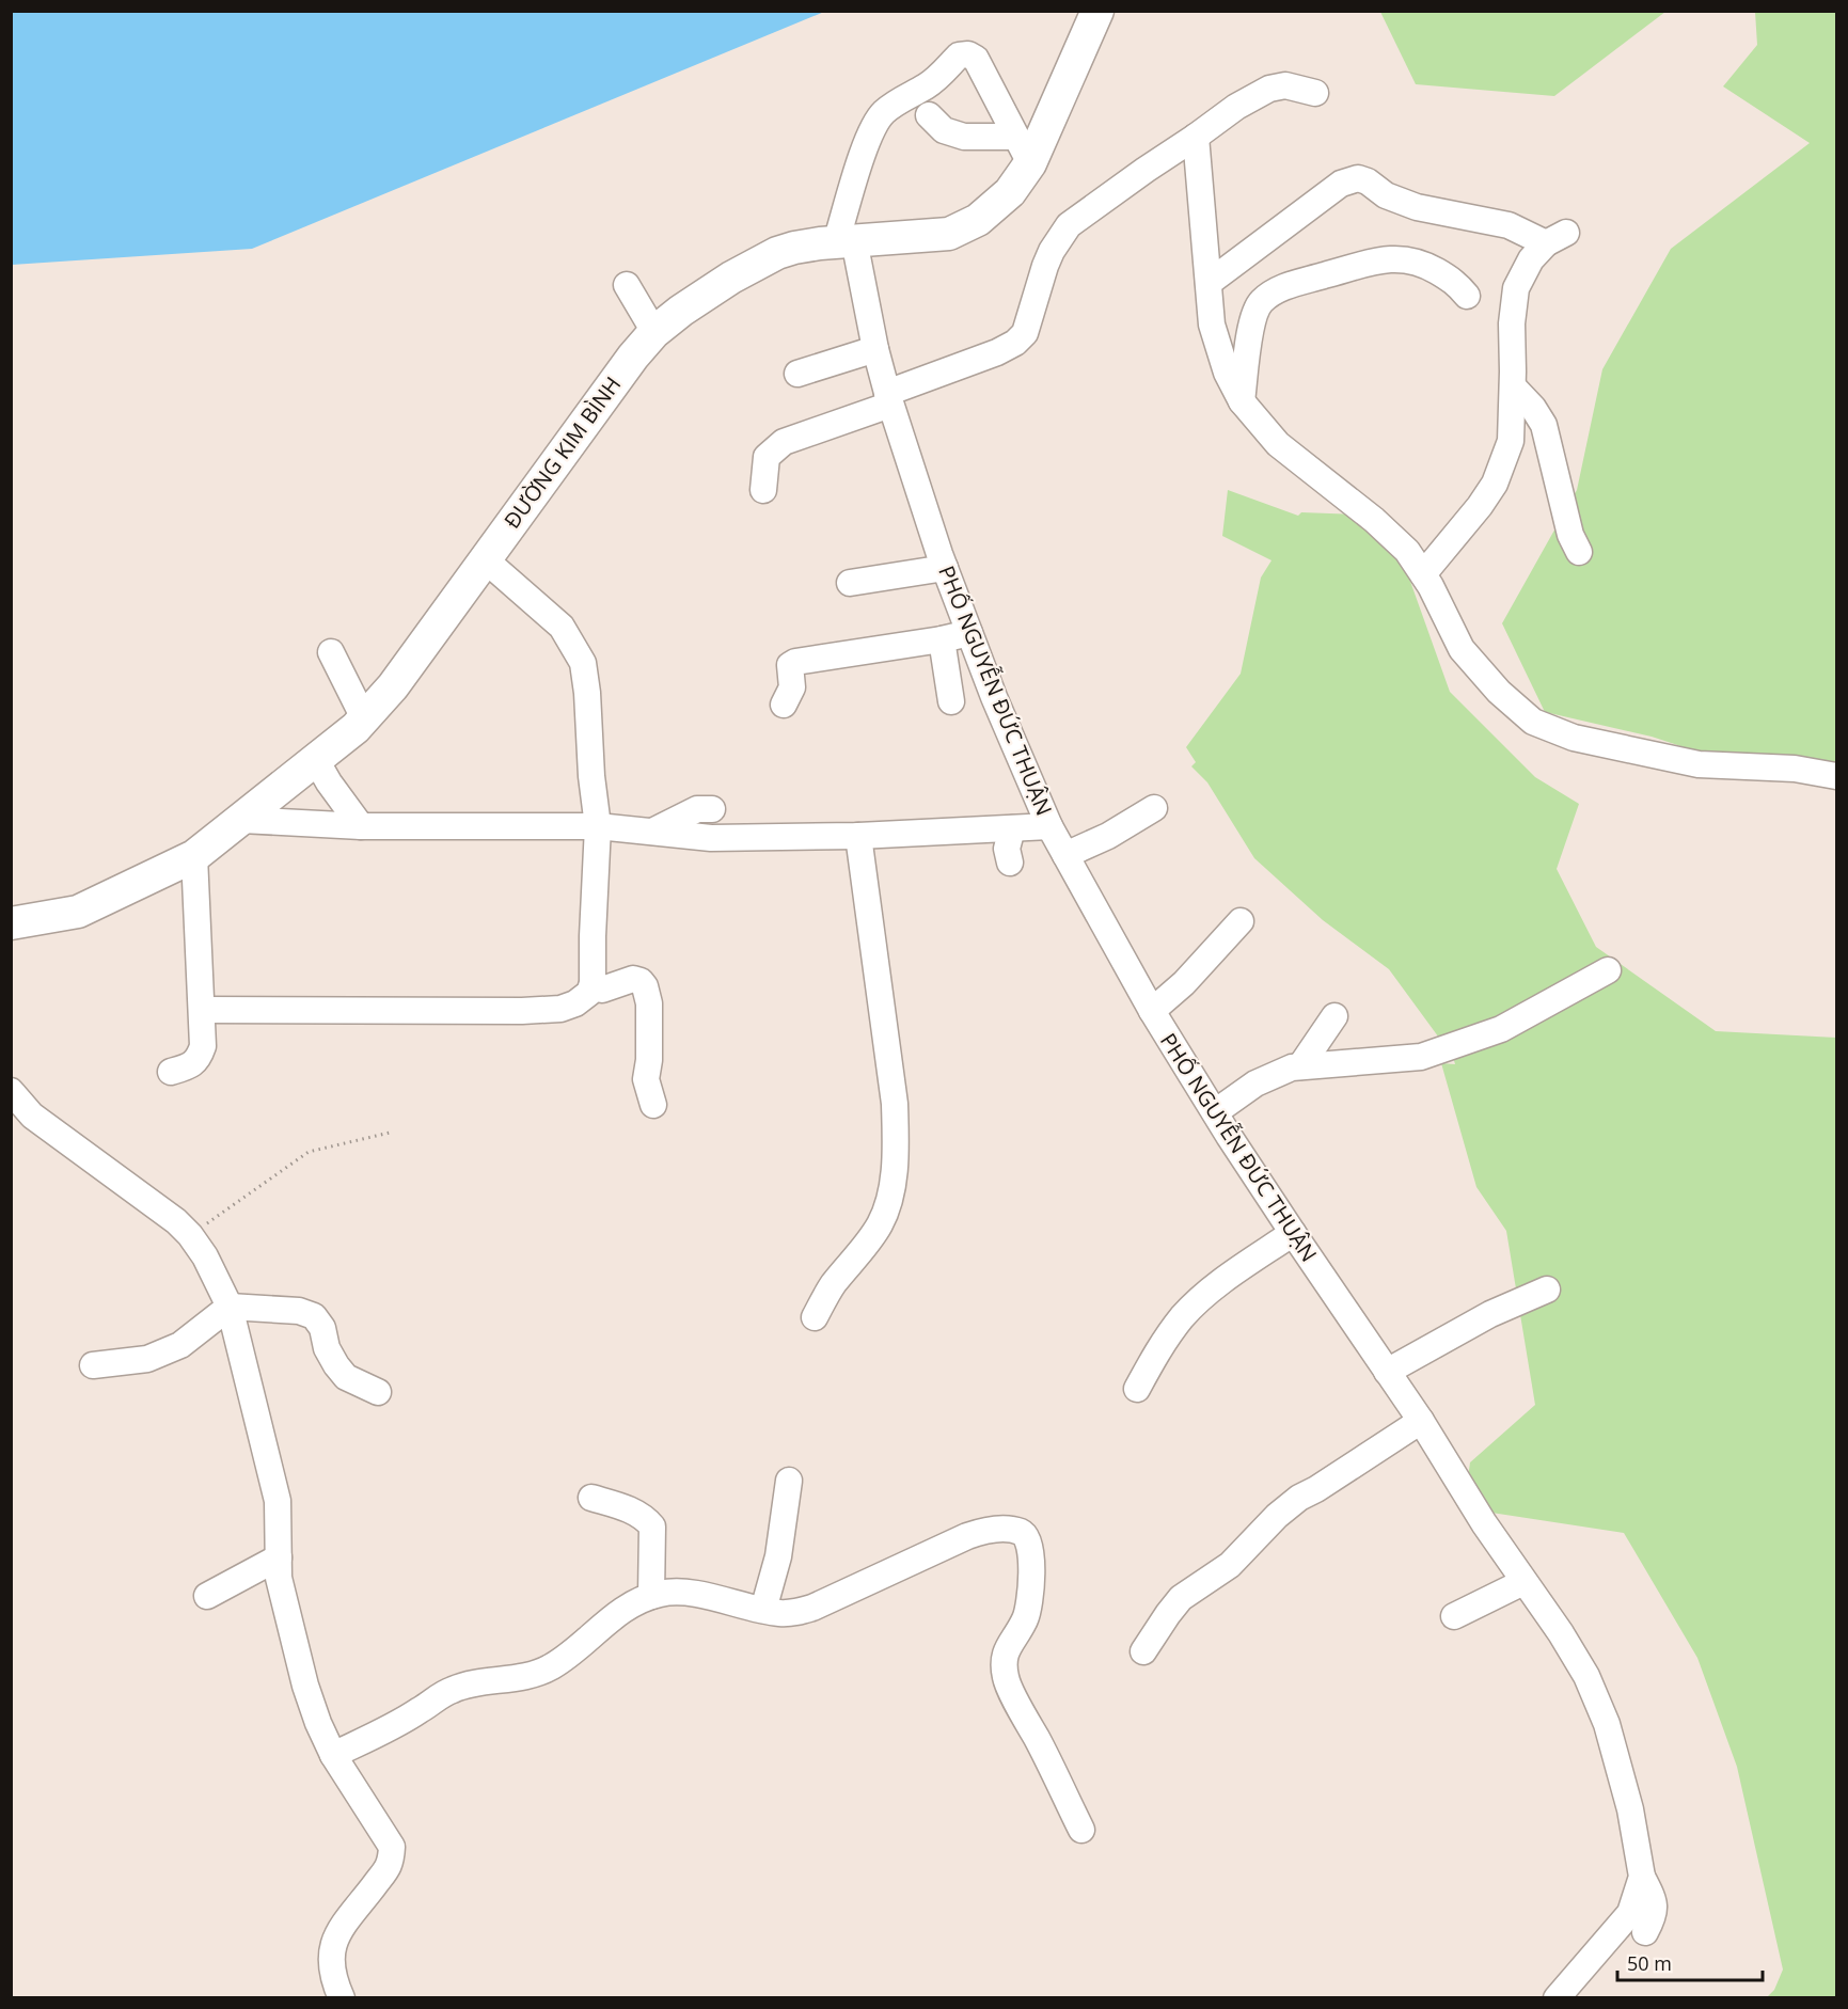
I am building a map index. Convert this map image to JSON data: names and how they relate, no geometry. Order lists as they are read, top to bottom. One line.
{"streets":{"main road":["ĐƯỜNG KIM BÌNH"],"street":["PHỐ NGUYỄN ĐỨC THUẬN"]},"crossings":[["ĐƯỜNG KIM BÌNH","PHỐ NGUYỄN ĐỨC THUẬN"]],"scale_bar":"50 m"}
